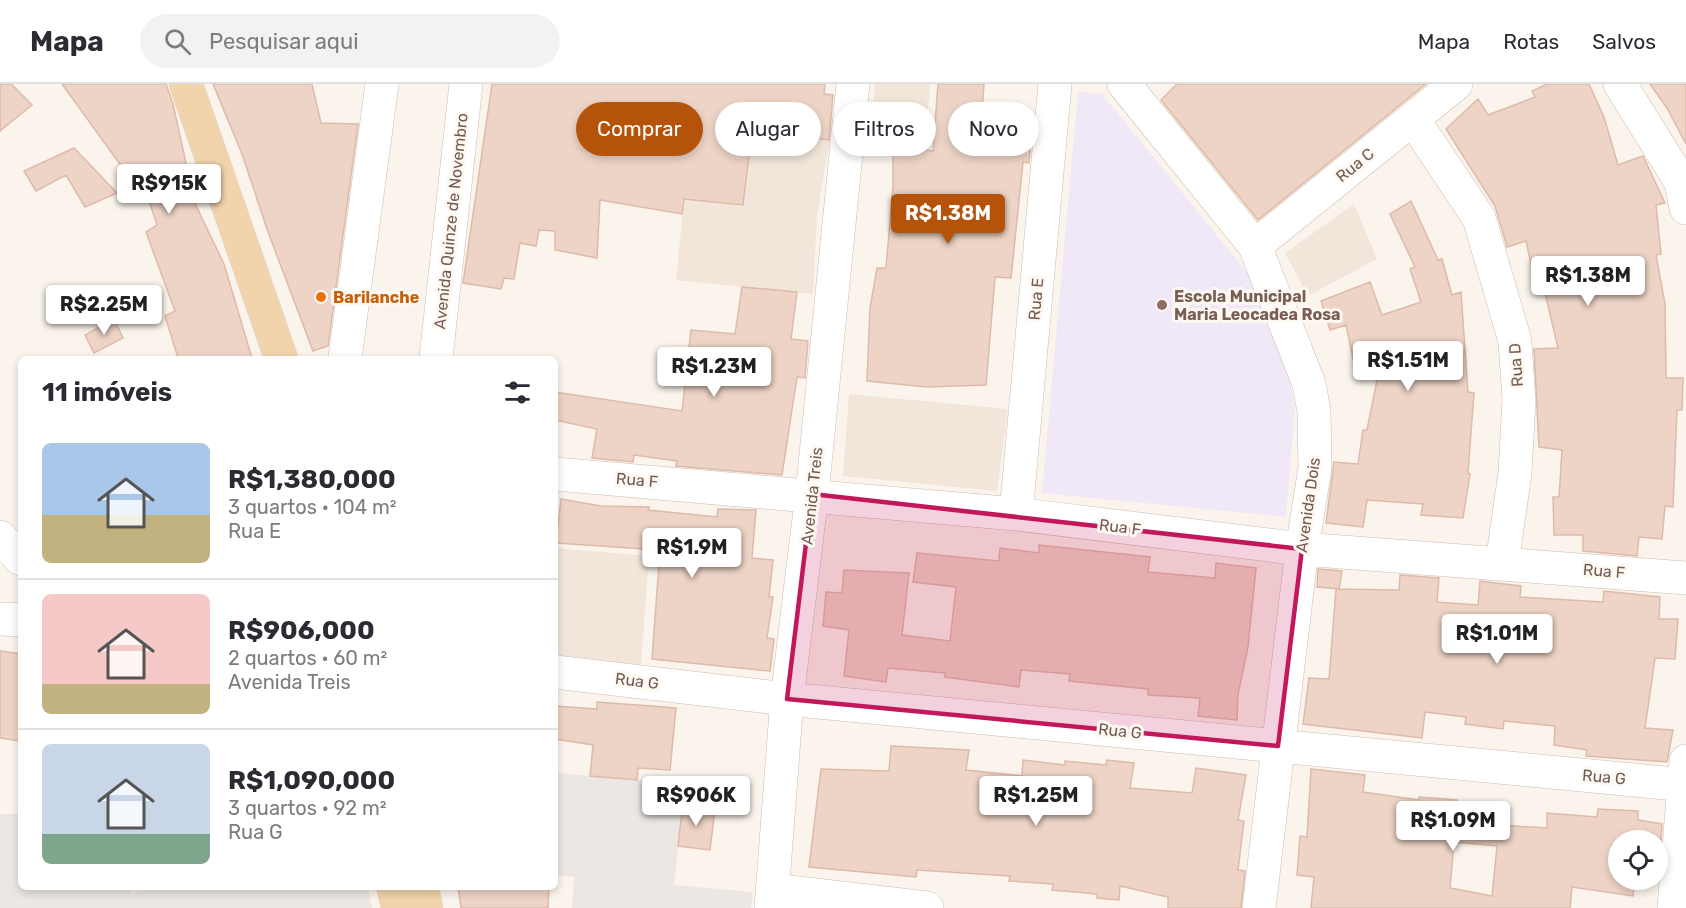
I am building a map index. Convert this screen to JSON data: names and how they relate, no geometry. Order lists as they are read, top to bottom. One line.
{"streets":{"street":["Rua C","Avenida Quinze de Novembro","Rua E","Rua D","Rua F","Avenida Treis","Avenida Dois","Rua G"]},"crossings":[["Rua C","Rua D"],["Rua C","Avenida Dois"],["Rua E","Rua F"],["Rua D","Rua F"],["Rua F","Avenida Treis"],["Rua F","Avenida Dois"],["Avenida Treis","Rua G"],["Avenida Dois","Rua G"]],"places":["Barilanche","Escola Municipal Maria Leocadea Rosa"],"page":{"header":"Mapa","search":"Pesquisar aqui","nav":["Mapa","Rotas","Salvos"],"chip":["Comprar","Alugar","Filtros","Novo"],"price":["R$915K","R$1.38M","R$1.38M","R$2.25M","R$1.51M","R$1.23M","R$1.9M","R$1.01M","R$906K","R$1.25M","R$1.09M"],"heading":"11 imóveis","list":[{"name":"R$1,380,000","note":"3 quartos · 104 m² · Rua E"},{"name":"R$906,000","note":"2 quartos · 60 m² · Avenida Treis"},{"name":"R$1,090,000","note":"3 quartos · 92 m² · Rua G"}]}}
